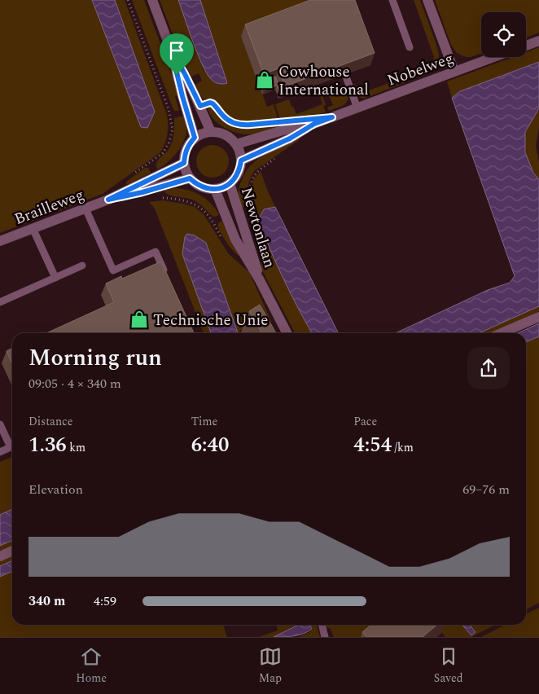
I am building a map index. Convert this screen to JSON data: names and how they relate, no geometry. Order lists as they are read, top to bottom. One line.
{"streets":{"street":["Nobelweg","Brailleweg","Newtonlaan"]},"crossings":[["Nobelweg","Brailleweg"],["Nobelweg","Newtonlaan"],["Brailleweg","Newtonlaan"]],"places":{"shop":["Cowhouse International","Technische Unie"]},"page":{"heading":["Morning run","09:05 · 4 × 340 m"],"stats":[["Distance","1.36 km"],["Time","6:40"],["Pace","4:54 /km"]],"chart":["Elevation","69–76 m"],"list":[{"name":"340 m","note":"4:59"}],"tabs":["Home","Map","Saved"]}}
